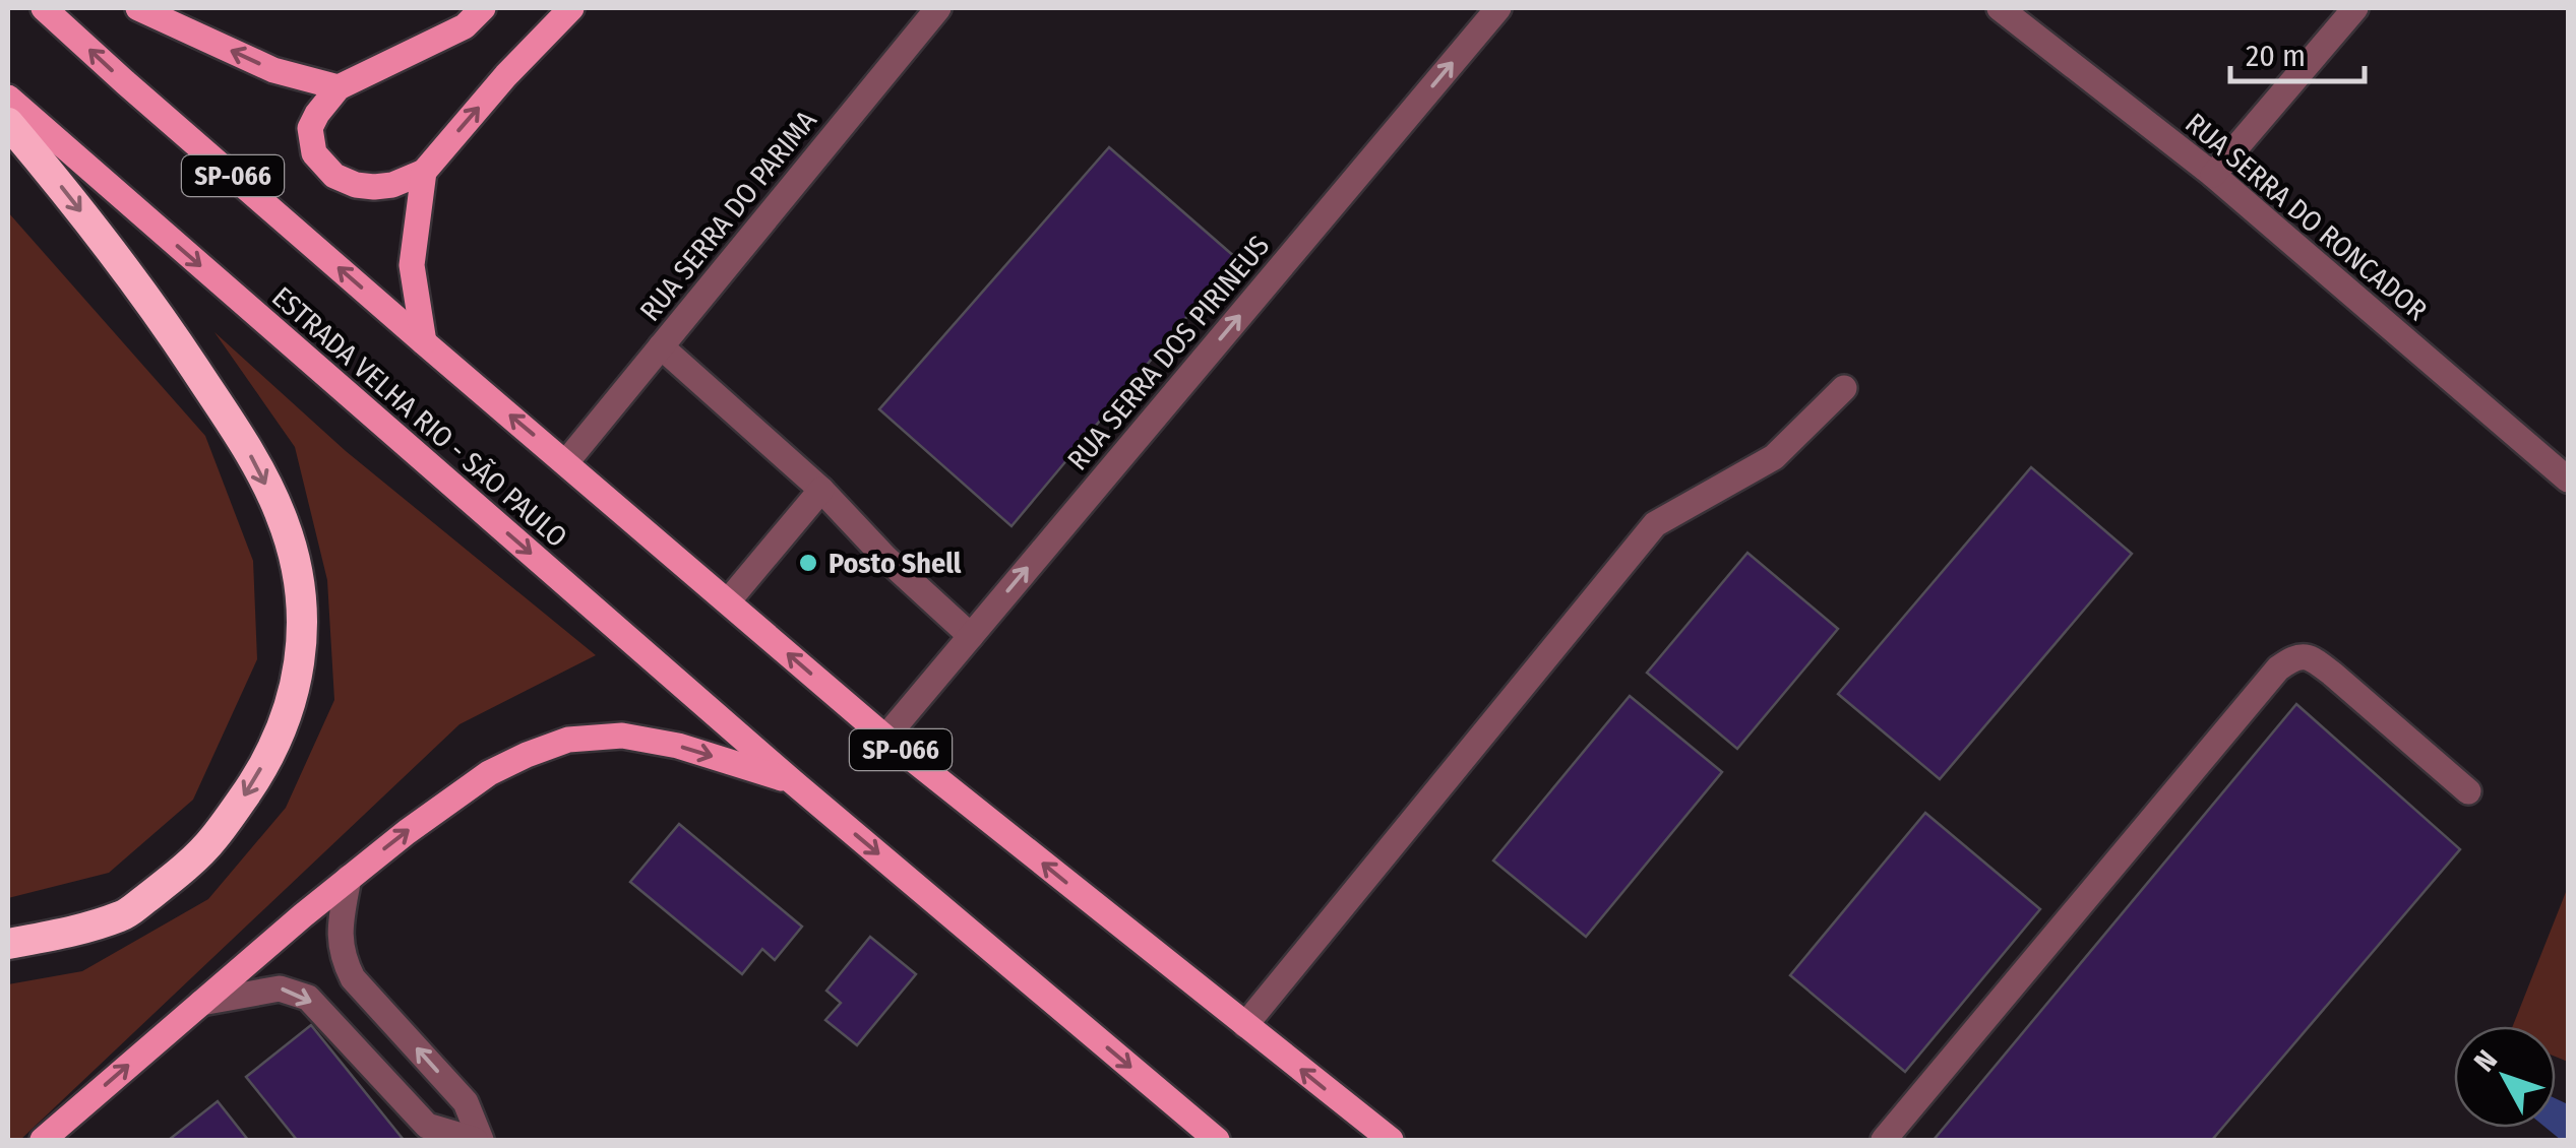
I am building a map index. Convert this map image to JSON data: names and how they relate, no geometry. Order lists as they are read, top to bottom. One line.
{"streets":{"main road":["SP-066","ESTRADA VELHA RIO - SÃO PAULO"],"street":["RUA SERRA DO PARIMA","RUA SERRA DO RONCADOR","RUA SERRA DOS PIRINEUS"]},"crossings":[["SP-066","RUA SERRA DO PARIMA"],["SP-066","RUA SERRA DOS PIRINEUS"],["SP-066","ESTRADA VELHA RIO - SÃO PAULO"]],"one_way":["RUA SERRA DOS PIRINEUS"],"places":["Posto Shell"],"scale_bar":"20 m","north":"top left"}
